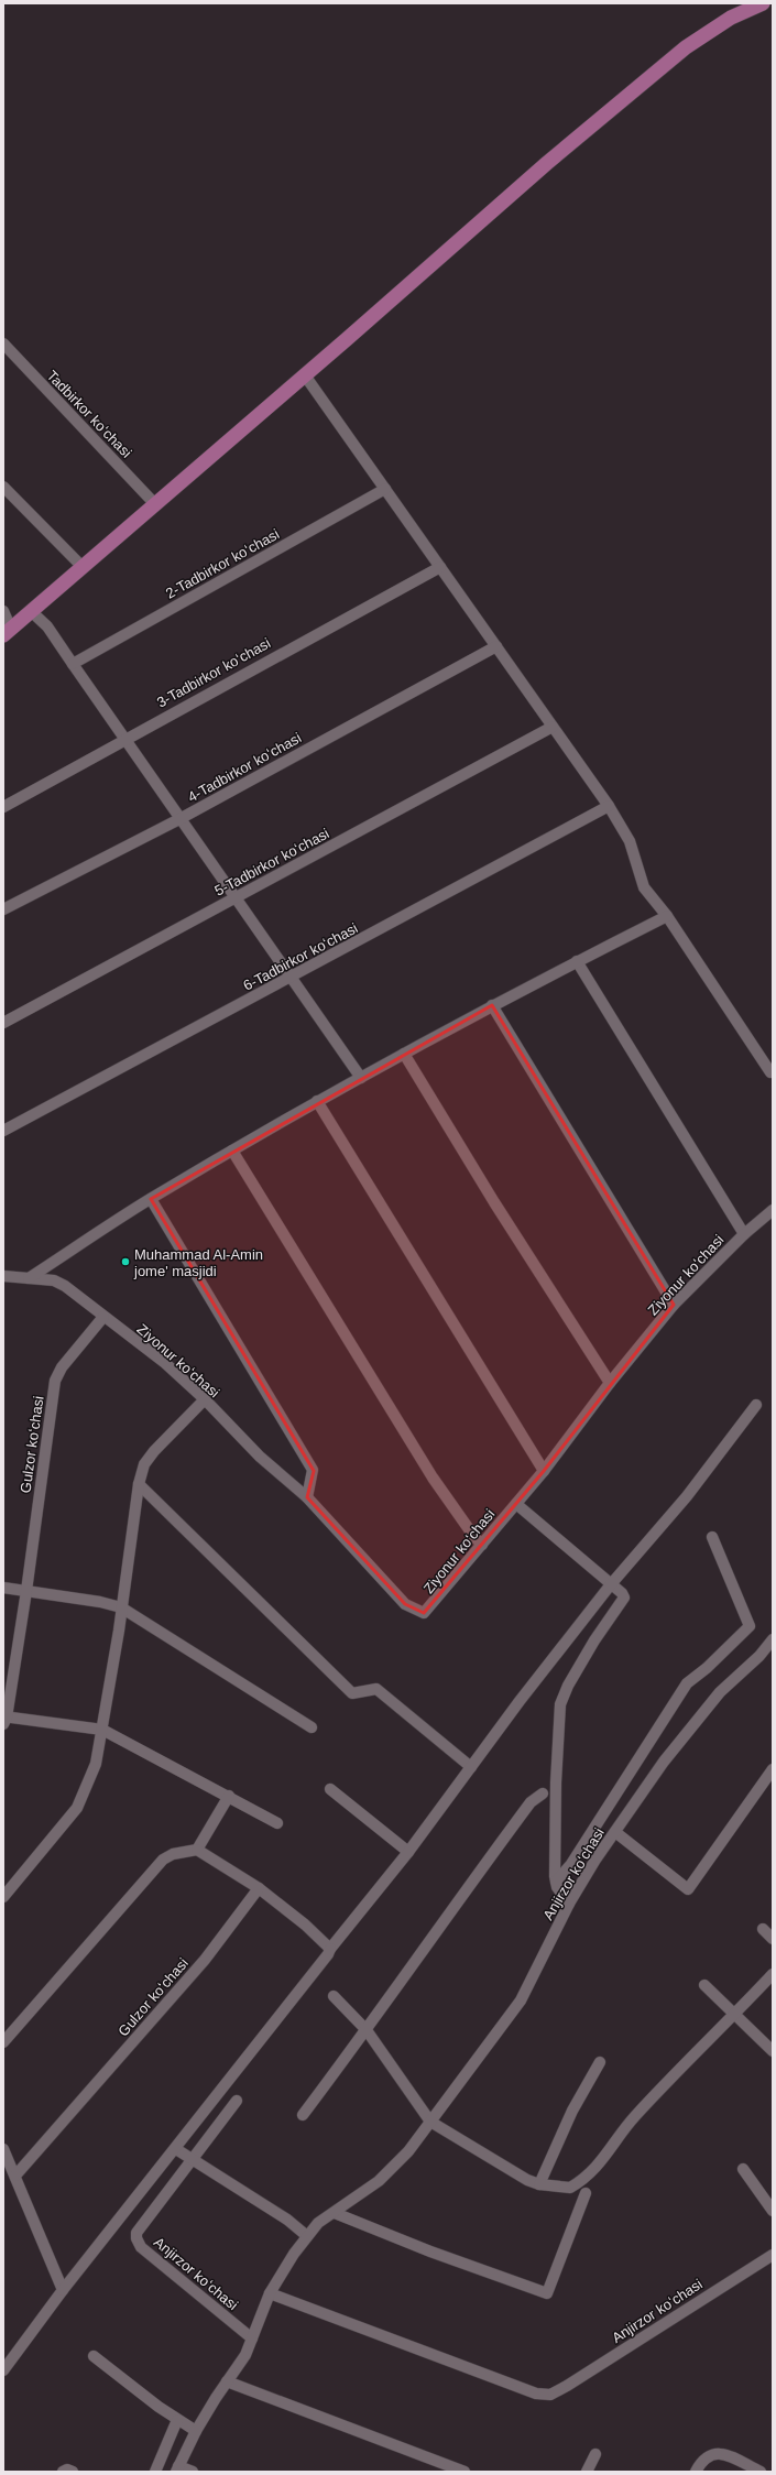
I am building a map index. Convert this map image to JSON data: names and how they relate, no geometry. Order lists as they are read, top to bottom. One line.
{"streets":{"street":["Tadbirkor koʻchasi","2-Tadbirkor koʻchasi","3-Tadbirkor koʻchasi","4-Tadbirkor koʻchasi","5-Tadbirkor koʻchasi","6-Tadbirkor koʻchasi","Ziyonur koʻchasi","Gulzor koʻchasi","Anjirzor koʻchasi"]},"crossings":[["Ziyonur koʻchasi","Gulzor koʻchasi"]],"places":["Muhammad Al-Amin jome' masjidi"]}
